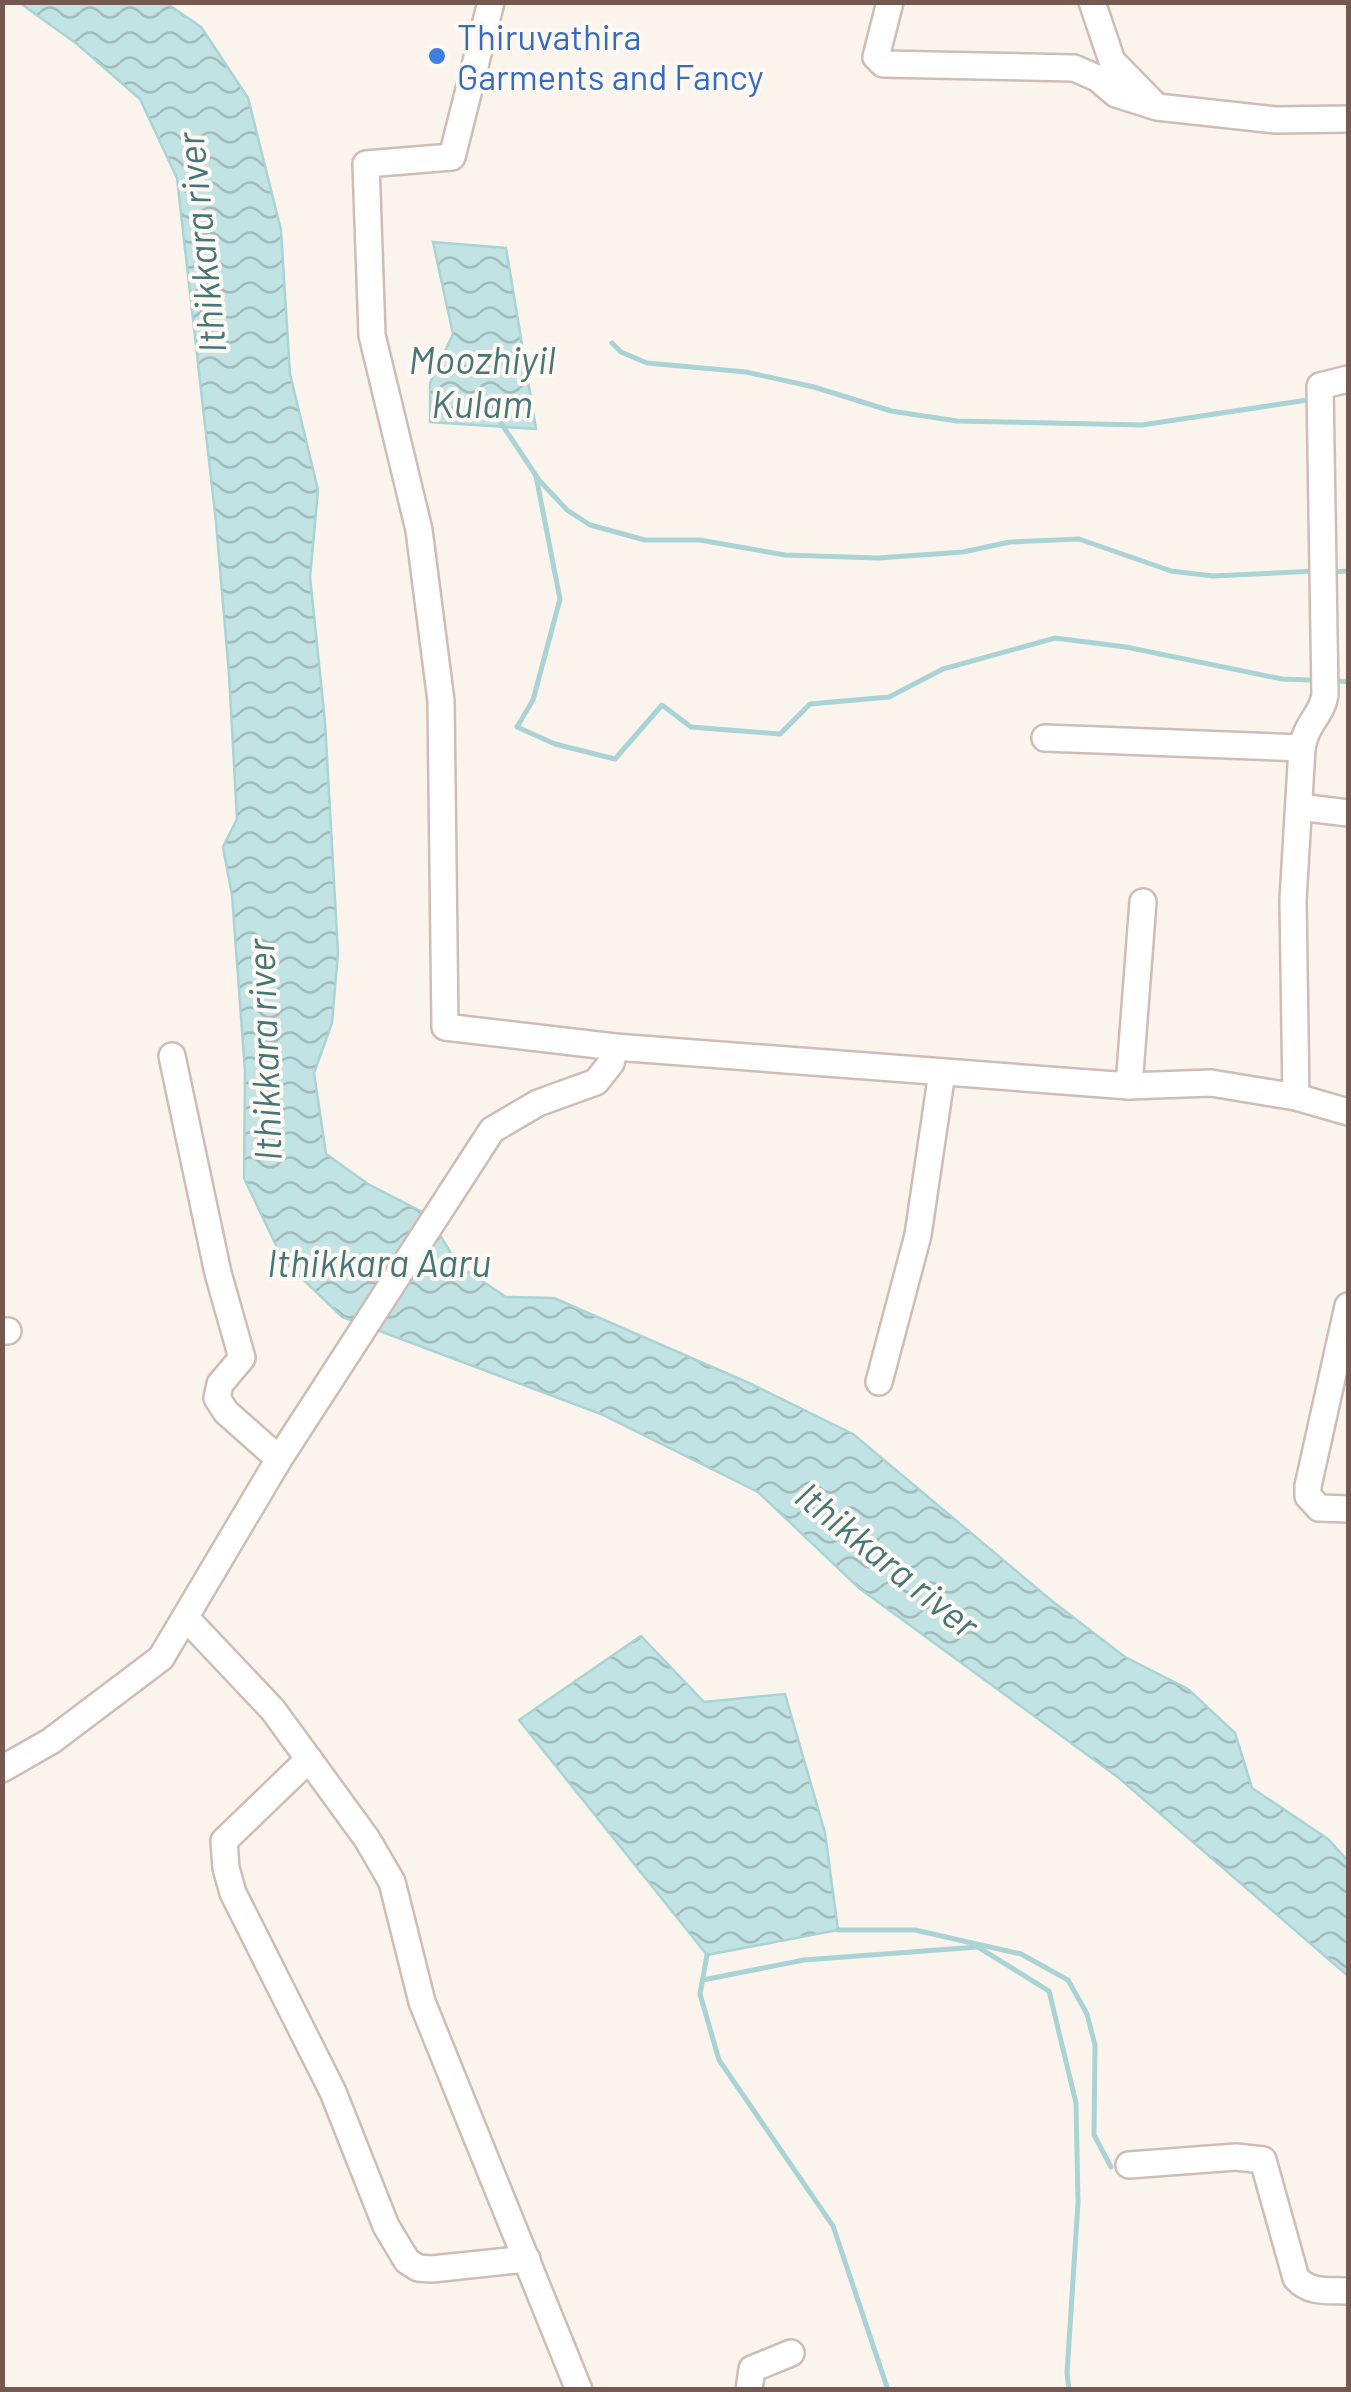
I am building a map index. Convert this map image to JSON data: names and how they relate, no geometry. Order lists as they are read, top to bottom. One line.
{"water":["Ithikkara river","Moozhiyil Kulam","Ithikkara Aaru"],"places":["Thiruvathira Garments and Fancy"]}
